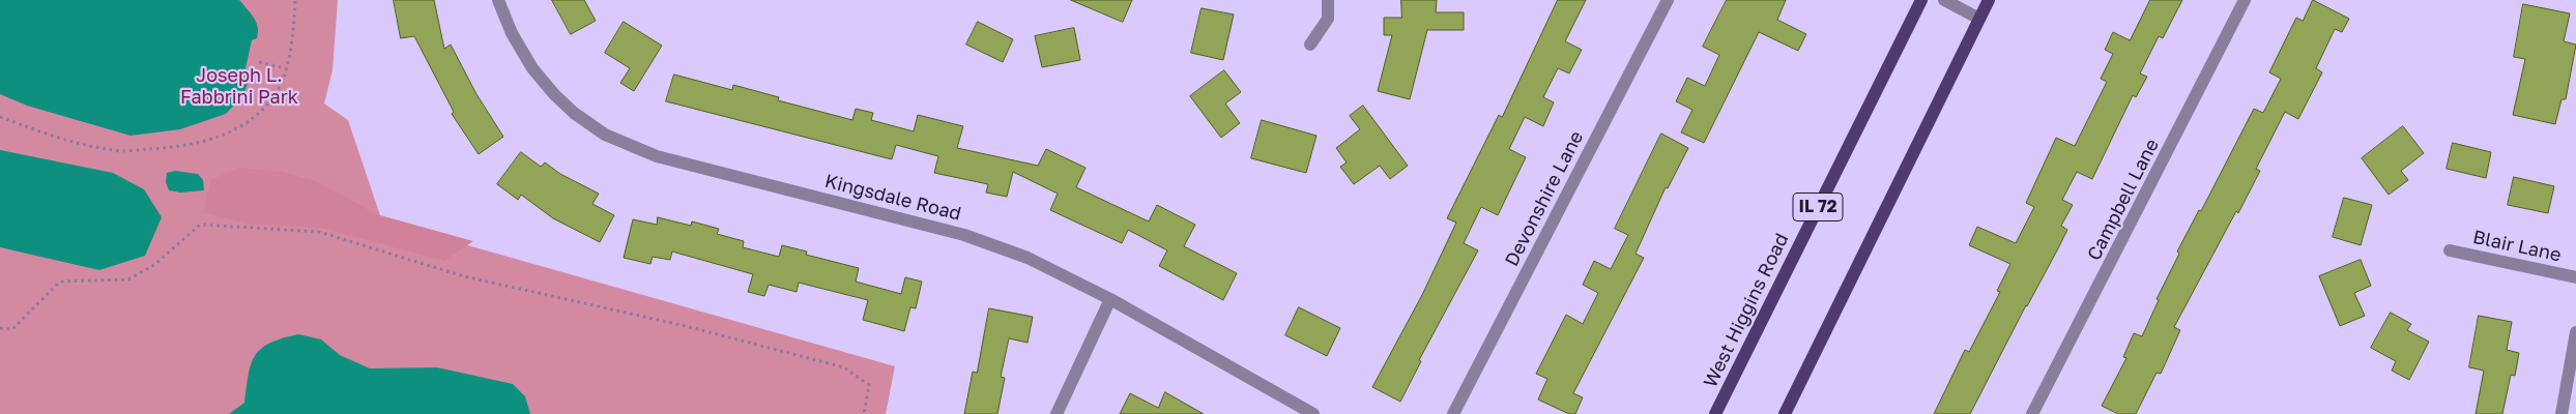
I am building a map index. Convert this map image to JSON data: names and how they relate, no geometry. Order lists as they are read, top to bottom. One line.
{"streets":{"main road":["IL 72","West Higgins Road"],"street":["Kingsdale Road","Devonshire Lane","Campbell Lane","Blair Lane"]},"parks":["Joseph L. Fabbrini Park"]}
